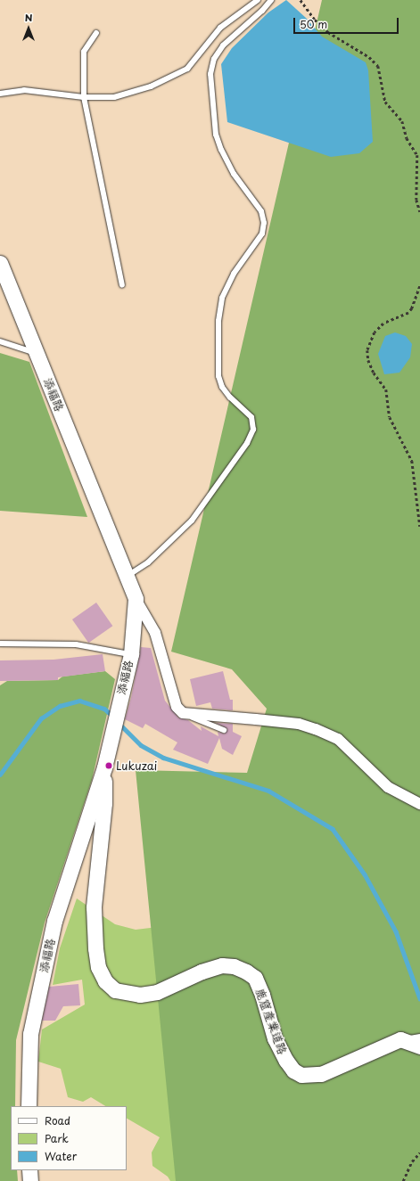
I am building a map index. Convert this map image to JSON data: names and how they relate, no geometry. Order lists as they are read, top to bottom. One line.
{"streets":{"street":["添福路","鹿窟產業道路"]},"crossings":[["添福路","鹿窟產業道路"]],"places":["Lukuzai"],"legend":["Road","Park","Water"],"scale_bar":"50 m","north":"top"}
